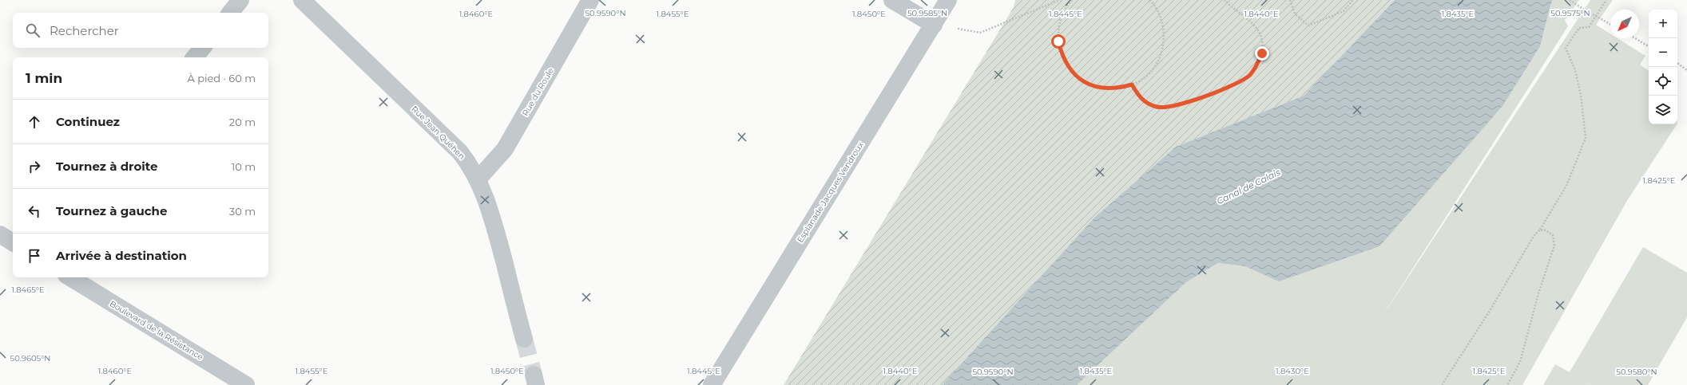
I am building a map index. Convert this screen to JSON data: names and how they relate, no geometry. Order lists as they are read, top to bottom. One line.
{"streets":{"street":["Rue du Roule","Rue Jean Quéhen","Esplanade Jacques Vendroux","Boulevard de la Résistance"]},"crossings":[["Rue du Roule","Rue Jean Quéhen"]],"water":["Canal de Calais"],"north":"bottom left","page":{"map_buttons":["+","−"],"search":"Rechercher","heading":["1 min","À pied · 60 m"],"list":[["Continuez","20 m"],["Tournez à droite","10 m"],["Tournez à gauche","30 m"],"Arrivée à destination"]},"coordinates":["50.9590°N","50.9585°N","50.9575°N","1.8445°E","1.8460°E","1.8455°E","1.8450°E","1.8440°E","1.8435°E","1.8425°E","1.8465°E","50.9605°N","1.8430°E","50.9580°N"]}
